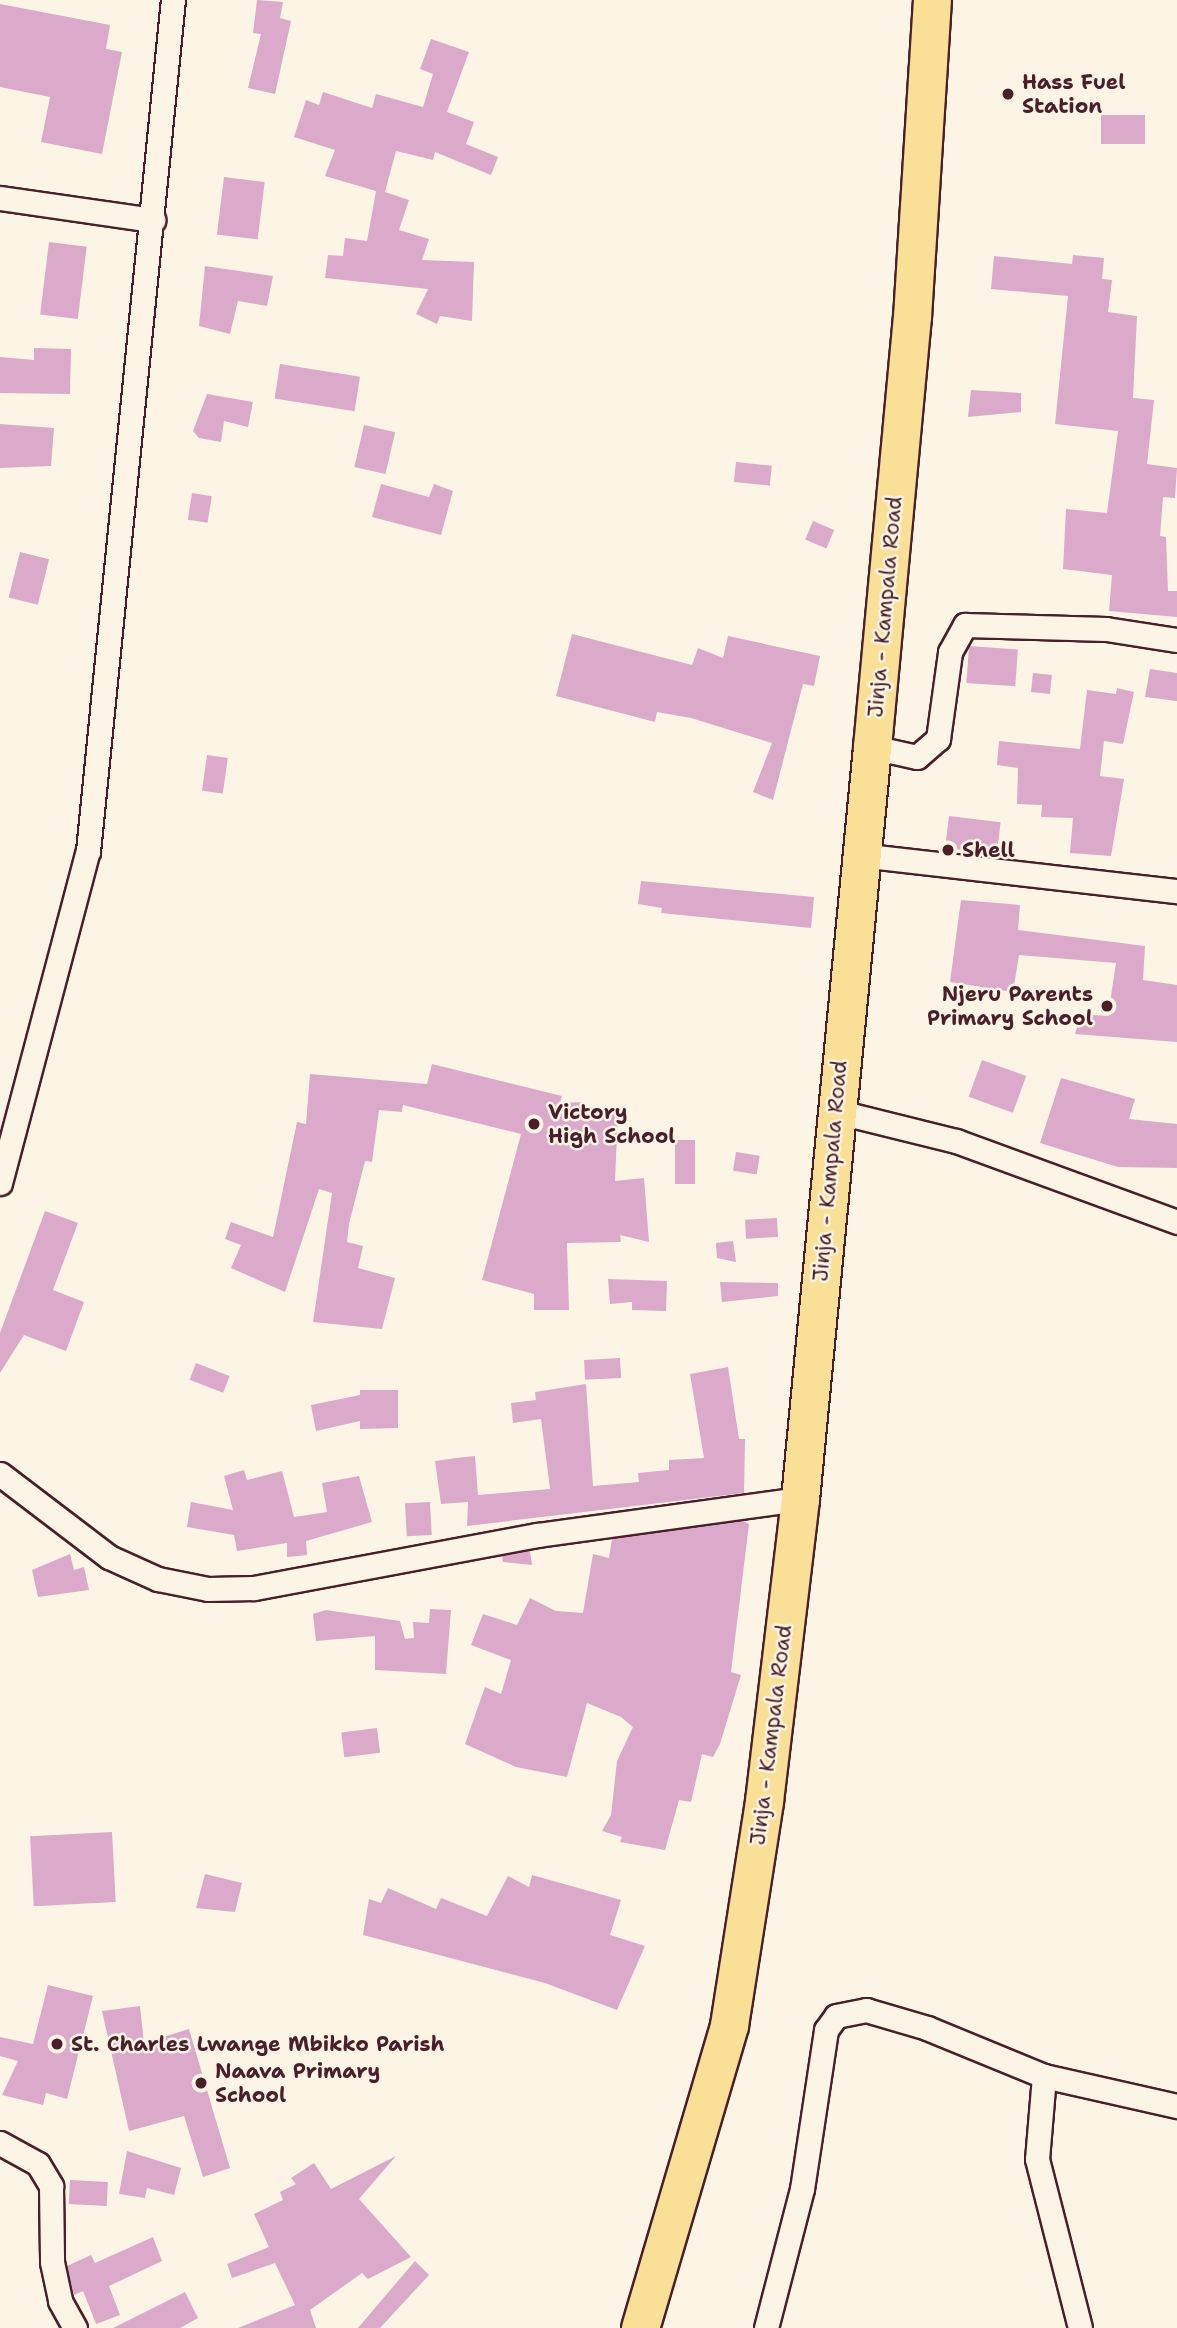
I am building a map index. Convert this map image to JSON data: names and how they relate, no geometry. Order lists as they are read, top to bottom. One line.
{"streets":{"highway":["Jinja - Kampala Road"]},"places":["Hass Fuel Station","Shell","Njeru Parents Primary School","Victory High School","St. Charles Lwange Mbikko Parish","Naava Primary School"]}
